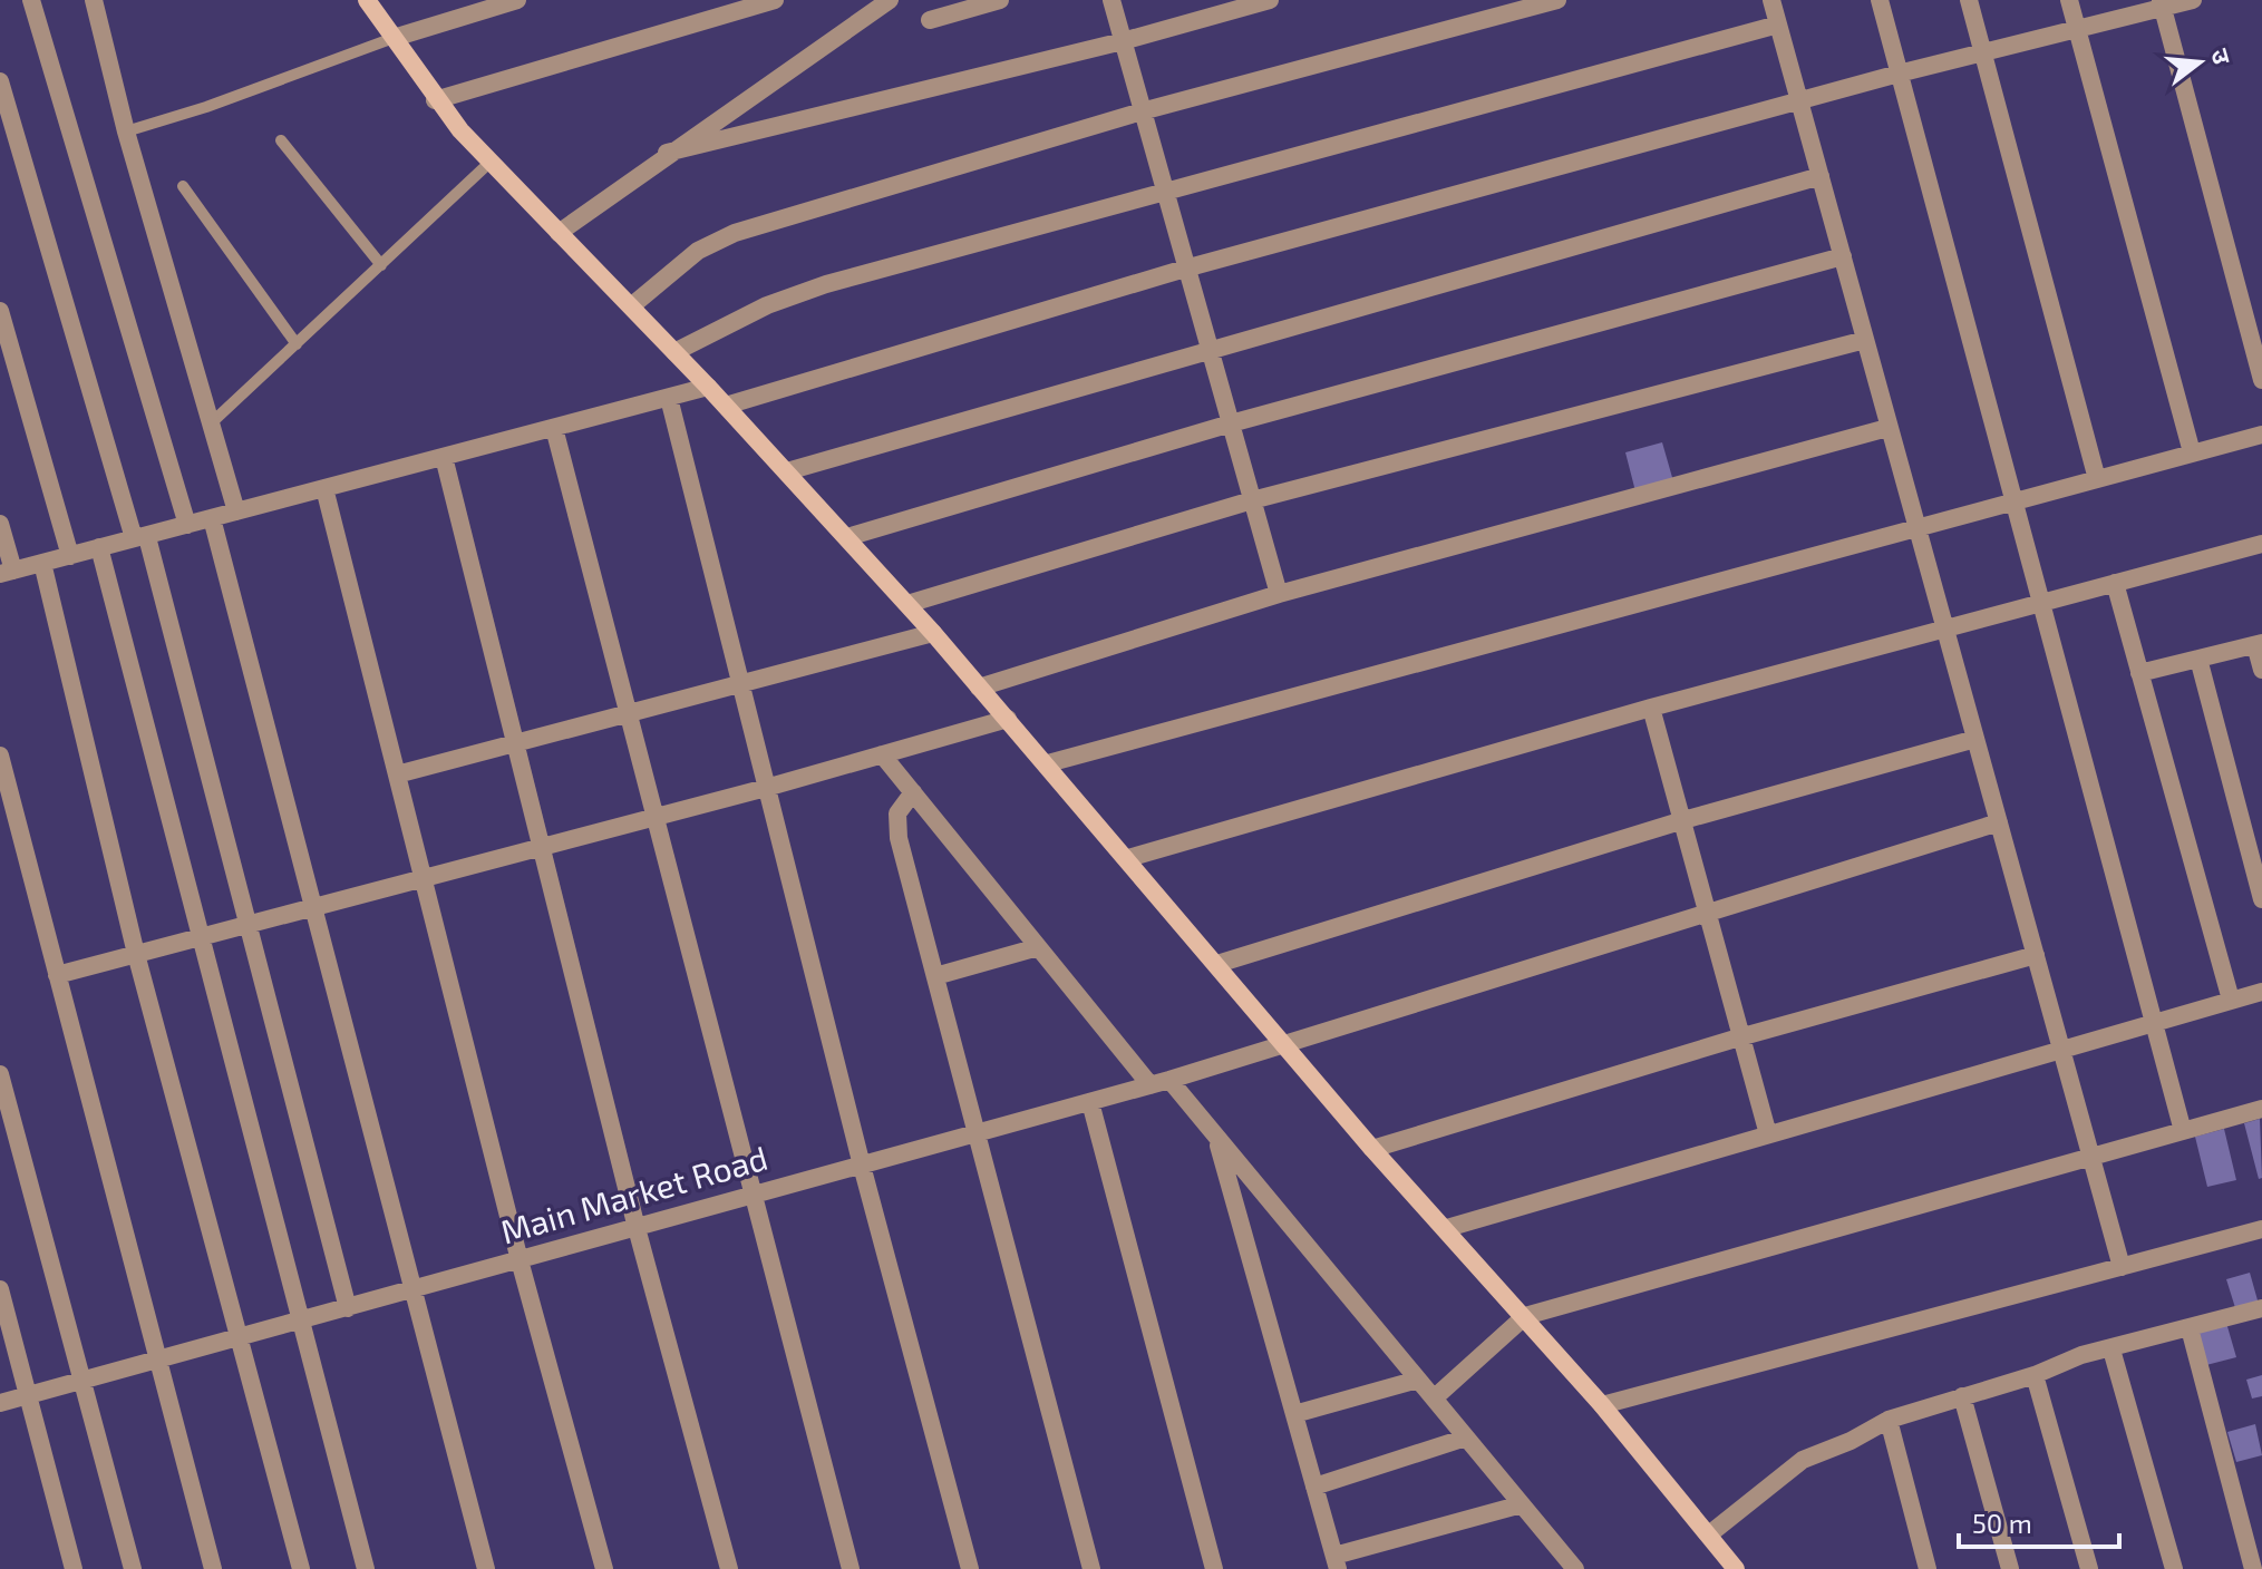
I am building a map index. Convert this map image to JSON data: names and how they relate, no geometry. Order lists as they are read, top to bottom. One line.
{"streets":{"street":["Main Market Road"]},"scale_bar":"50 m","north":"right"}
